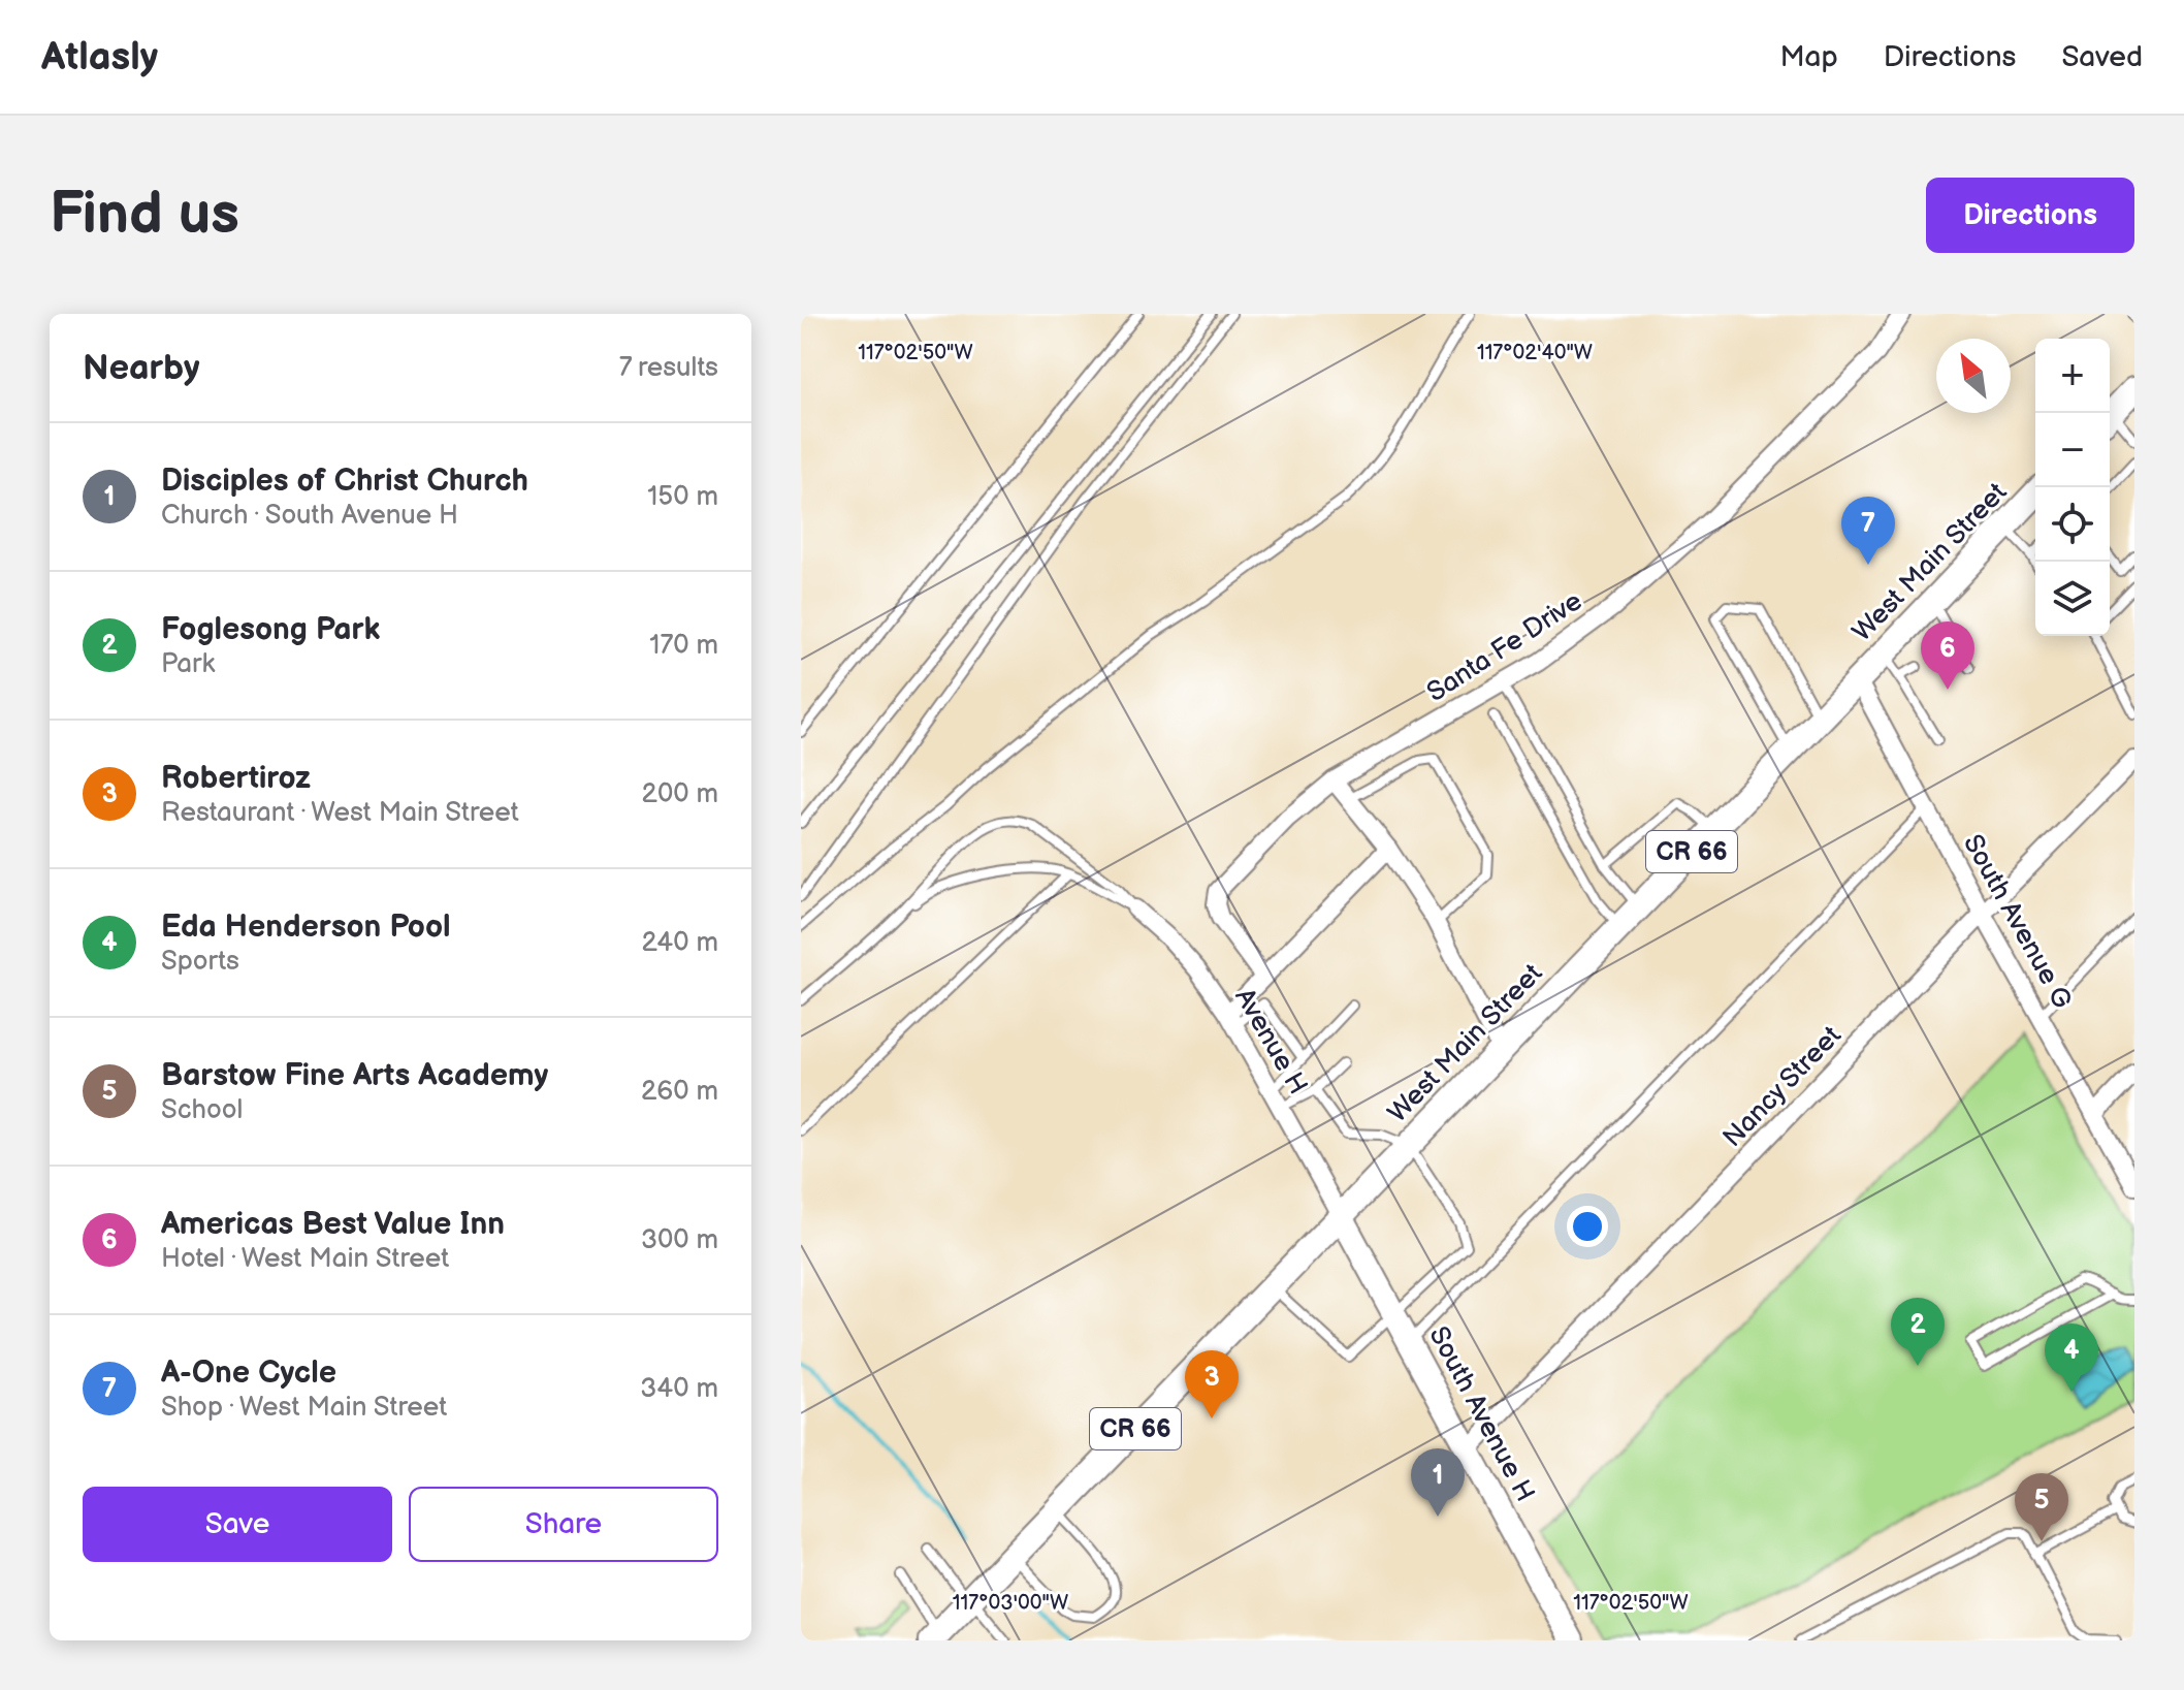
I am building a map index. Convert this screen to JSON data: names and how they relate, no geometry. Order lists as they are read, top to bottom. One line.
{"streets":{"main road":["West Main Street","CR 66"],"street":["Santa Fe Drive","South Avenue G","Avenue H","Nancy Street","South Avenue H"]},"crossings":[["West Main Street","South Avenue G"],["West Main Street","Avenue H"],["West Main Street","South Avenue H"],["South Avenue G","Nancy Street"],["Avenue H","South Avenue H"],["Nancy Street","South Avenue H"]],"north":"top left","page":{"header":"Atlasly","nav":["Map","Directions","Saved"],"buttons":["Directions",["Save","Share"]],"title":"Find us","heading":["Nearby","7 results"],"map_buttons":["+","−"],"list":[{"mark":"1","name":"Disciples of Christ Church","note":"Church · South Avenue H","value":"150 m"},{"mark":"2","name":"Foglesong Park","note":"Park","value":"170 m"},{"mark":"3","name":"Robertiroz","note":"Restaurant · West Main Street","value":"200 m"},{"mark":"4","name":"Eda Henderson Pool","note":"Sports","value":"240 m"},{"mark":"5","name":"Barstow Fine Arts Academy","note":"School","value":"260 m"},{"mark":"6","name":"Americas Best Value Inn","note":"Hotel · West Main Street","value":"300 m"},{"mark":"7","name":"A-One Cycle","note":"Shop · West Main Street","value":"340 m"}],"pins":["7","6","2","4","3","1","5"]},"coordinates":["117°02'50\"W","117°02'40\"W","117°03'00\"W"]}
